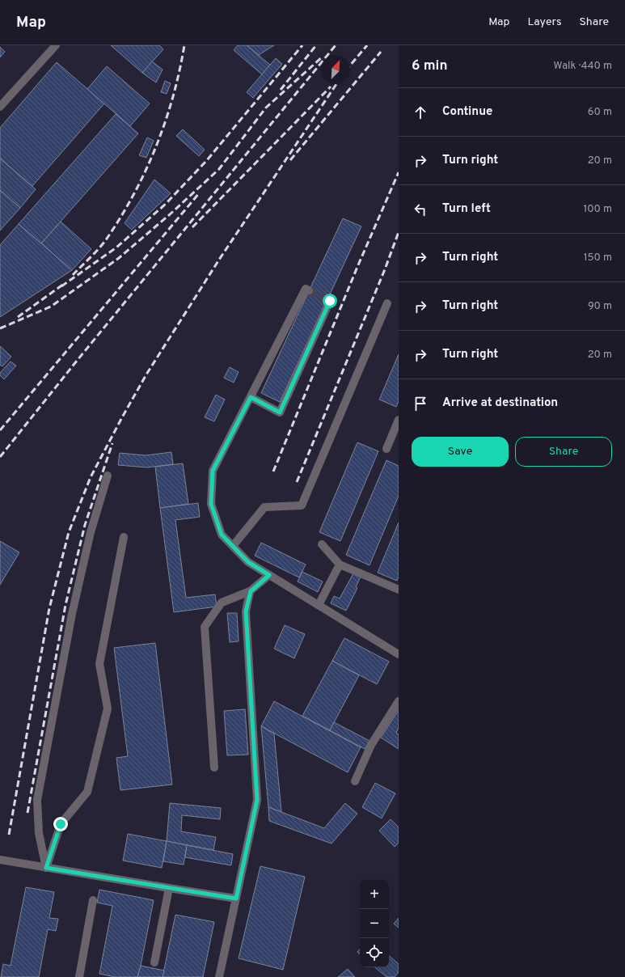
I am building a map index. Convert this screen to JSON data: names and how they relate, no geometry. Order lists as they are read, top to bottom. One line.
{"north":"top right","page":{"header":"Map","nav":["Map","Layers","Share"],"heading":["6 min","Walk · 440 m"],"list":[["Continue","60 m"],["Turn right","20 m"],["Turn left","100 m"],["Turn right","150 m"],["Turn right","90 m"],["Turn right","20 m"],"Arrive at destination"],"buttons":["Save","Share"],"map_buttons":["+","−"]}}
